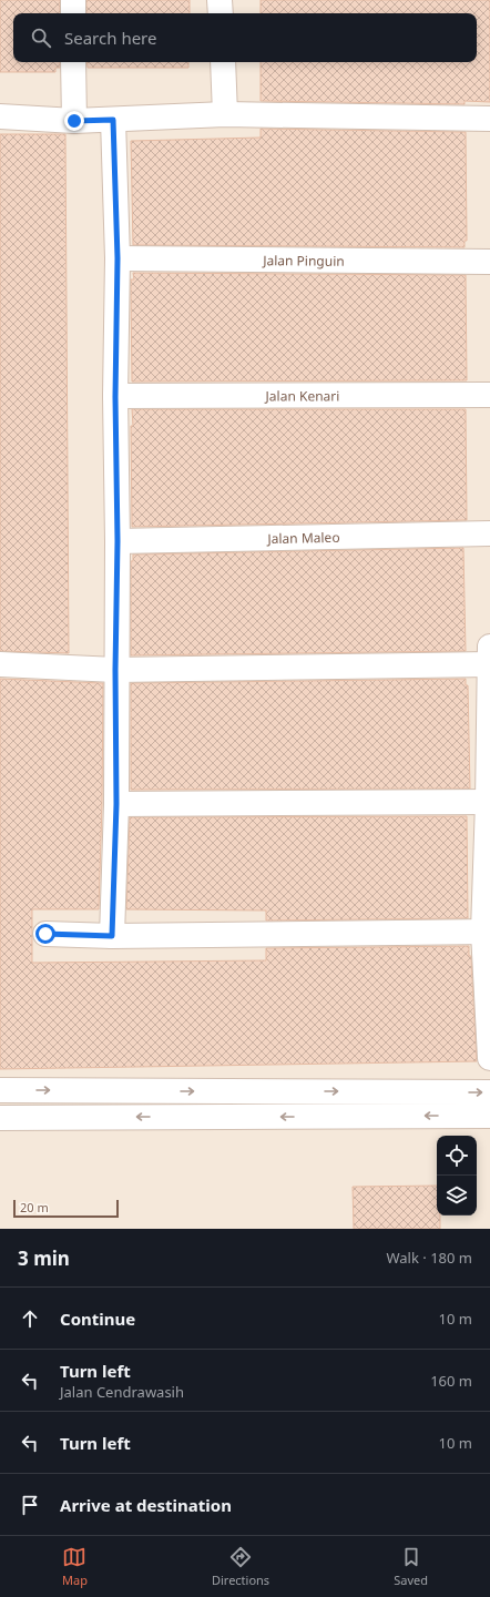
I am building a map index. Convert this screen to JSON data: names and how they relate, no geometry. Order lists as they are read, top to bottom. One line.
{"streets":{"street":["Jalan Pinguin","Jalan Kenari","Jalan Maleo"]},"scale_bar":"20 m","page":{"search":"Search here","scale":"20 m","heading":["3 min","Walk · 180 m"],"list":[["Continue","10 m"],["Turn left","Jalan Cendrawasih","160 m"],["Turn left","10 m"],"Arrive at destination"],"nav":["Map","Directions","Saved"]}}
